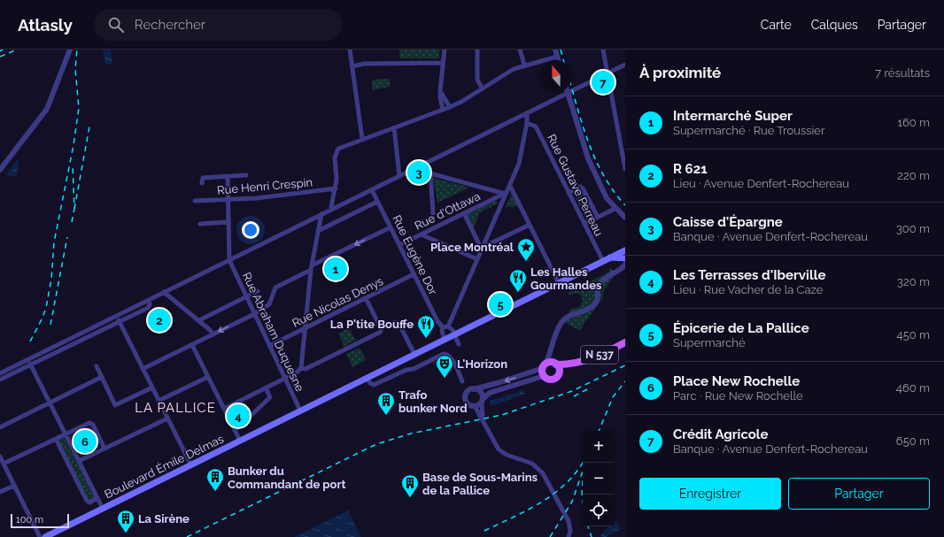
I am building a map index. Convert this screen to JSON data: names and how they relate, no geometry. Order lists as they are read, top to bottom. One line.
{"streets":{"main road":["N 537","Boulevard Émile Delmas"],"street":["Rue Gustave Perreau","Rue Henri Crespin","Rue d'Ottawa","Rue Eugène Dor","Rue Nicolas Denys","Rue Abraham Duquesne"]},"crossings":[["Rue Gustave Perreau","Boulevard Émile Delmas"],["Rue d'Ottawa","Rue Eugène Dor"],["Rue Eugène Dor","Rue Nicolas Denys"],["Rue Nicolas Denys","Rue Abraham Duquesne"],["Rue Abraham Duquesne","Boulevard Émile Delmas"]],"districts":["LA PALLICE"],"places":{"place":["Place Montréal"],"restaurant":["Les Halles Gourmandes","La P'tite Bouffe"],"theatre":["L'Horizon"],"building":["Trafo bunker Nord","Bunker du Commandant de port","Base de Sous-Marins de la Pallice","La Sirène"]},"scale_bar":"100 m","north":"top","page":{"header":"Atlasly","search":"Rechercher","nav":["Carte","Calques","Partager"],"heading":["À proximité","7 résultats"],"pins":["7","3","1","5","2","4","6"],"list":[{"mark":"1","name":"Intermarché Super","note":"Supermarché · Rue Troussier","value":"160 m"},{"mark":"2","name":"R 621","note":"Lieu · Avenue Denfert-Rochereau","value":"220 m"},{"mark":"3","name":"Caisse d'Épargne","note":"Banque · Avenue Denfert-Rochereau","value":"300 m"},{"mark":"4","name":"Les Terrasses d'Iberville","note":"Lieu · Rue Vacher de la Caze","value":"320 m"},{"mark":"5","name":"Épicerie de La Pallice","note":"Supermarché","value":"450 m"},{"mark":"6","name":"Place New Rochelle","note":"Parc · Rue New Rochelle","value":"460 m"},{"mark":"7","name":"Crédit Agricole","note":"Banque · Avenue Denfert-Rochereau","value":"650 m"}],"map_buttons":["+","−"],"buttons":["Enregistrer","Partager"],"scale":"100 m"}}
